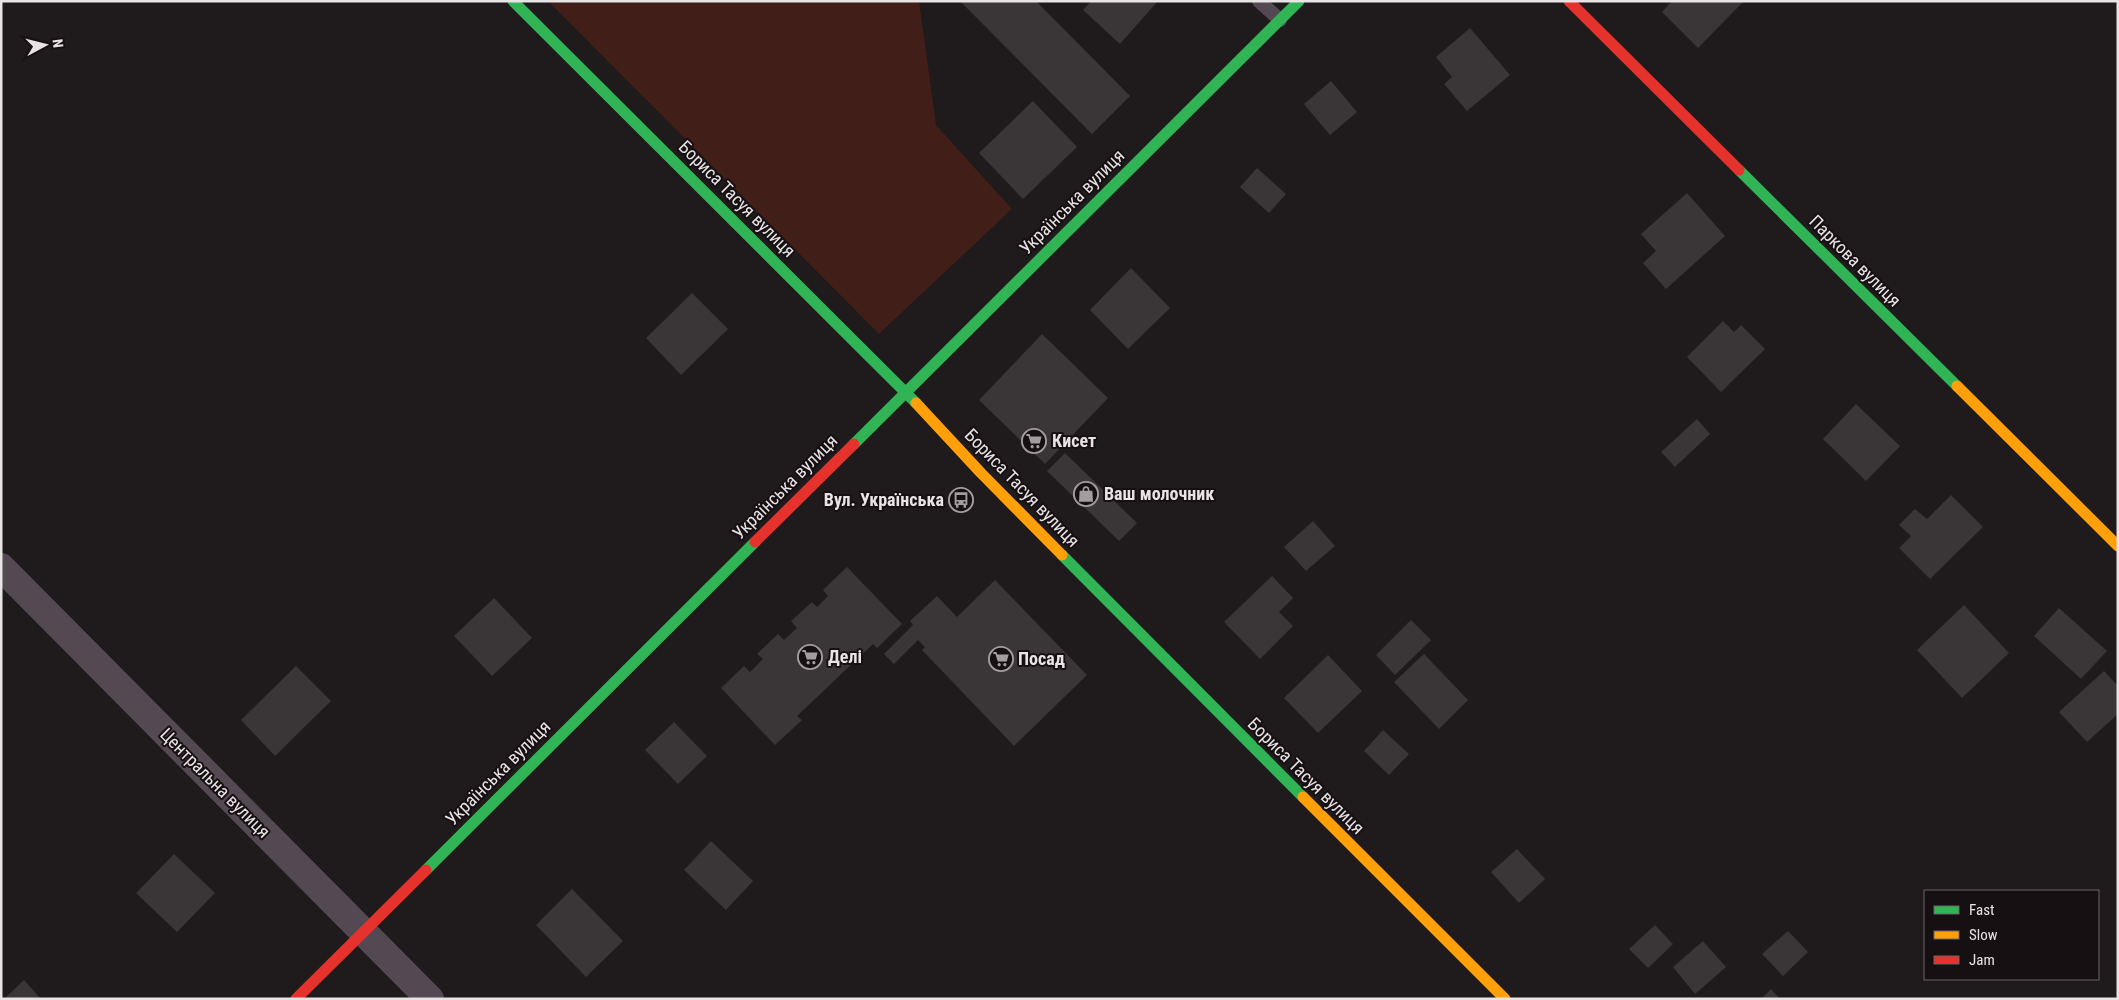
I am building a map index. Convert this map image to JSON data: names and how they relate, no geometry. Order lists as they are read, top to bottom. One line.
{"streets":{"street":["Бориса Тасуя вулиця","Українська вулиця","Паркова вулиця","Центральна вулиця"]},"crossings":[["Бориса Тасуя вулиця","Українська вулиця"],["Українська вулиця","Центральна вулиця"]],"places":{"supermarket":["Кисет","Делі","Посад"],"shop":["Ваш молочник"],"bus stop":["Вул. Українська"]},"legend":["Fast","Slow","Jam"],"north":"right"}
